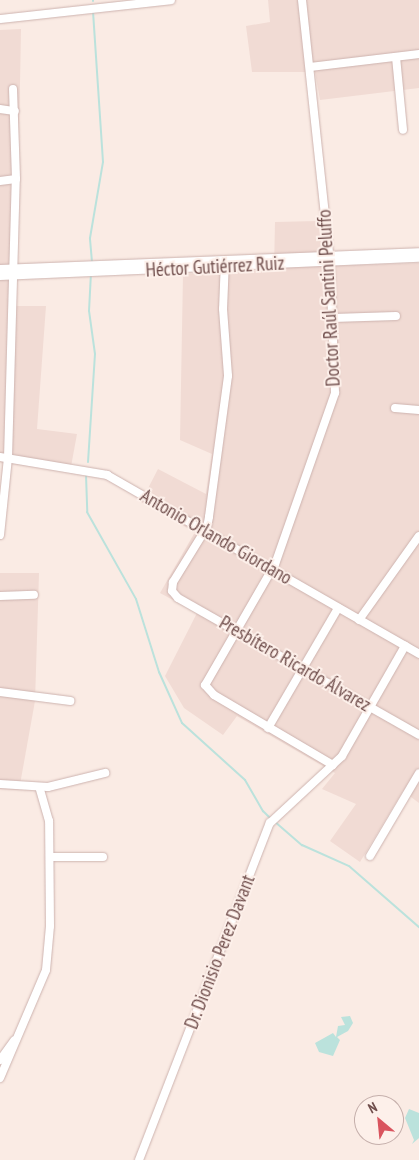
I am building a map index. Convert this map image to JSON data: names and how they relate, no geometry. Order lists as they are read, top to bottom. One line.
{"streets":{"street":["Héctor Gutiérrez Ruiz","Doctor Raúl Santini Peluffo","Antonio Orlando Giordano","Presbítero Ricardo Álvarez","Dr. Dionisio Perez Davant"]},"crossings":[["Héctor Gutiérrez Ruiz","Doctor Raúl Santini Peluffo"],["Doctor Raúl Santini Peluffo","Antonio Orlando Giordano"],["Doctor Raúl Santini Peluffo","Presbítero Ricardo Álvarez"],["Antonio Orlando Giordano","Presbítero Ricardo Álvarez"],["Antonio Orlando Giordano","Dr. Dionisio Perez Davant"],["Presbítero Ricardo Álvarez","Dr. Dionisio Perez Davant"]],"north":"top left"}
